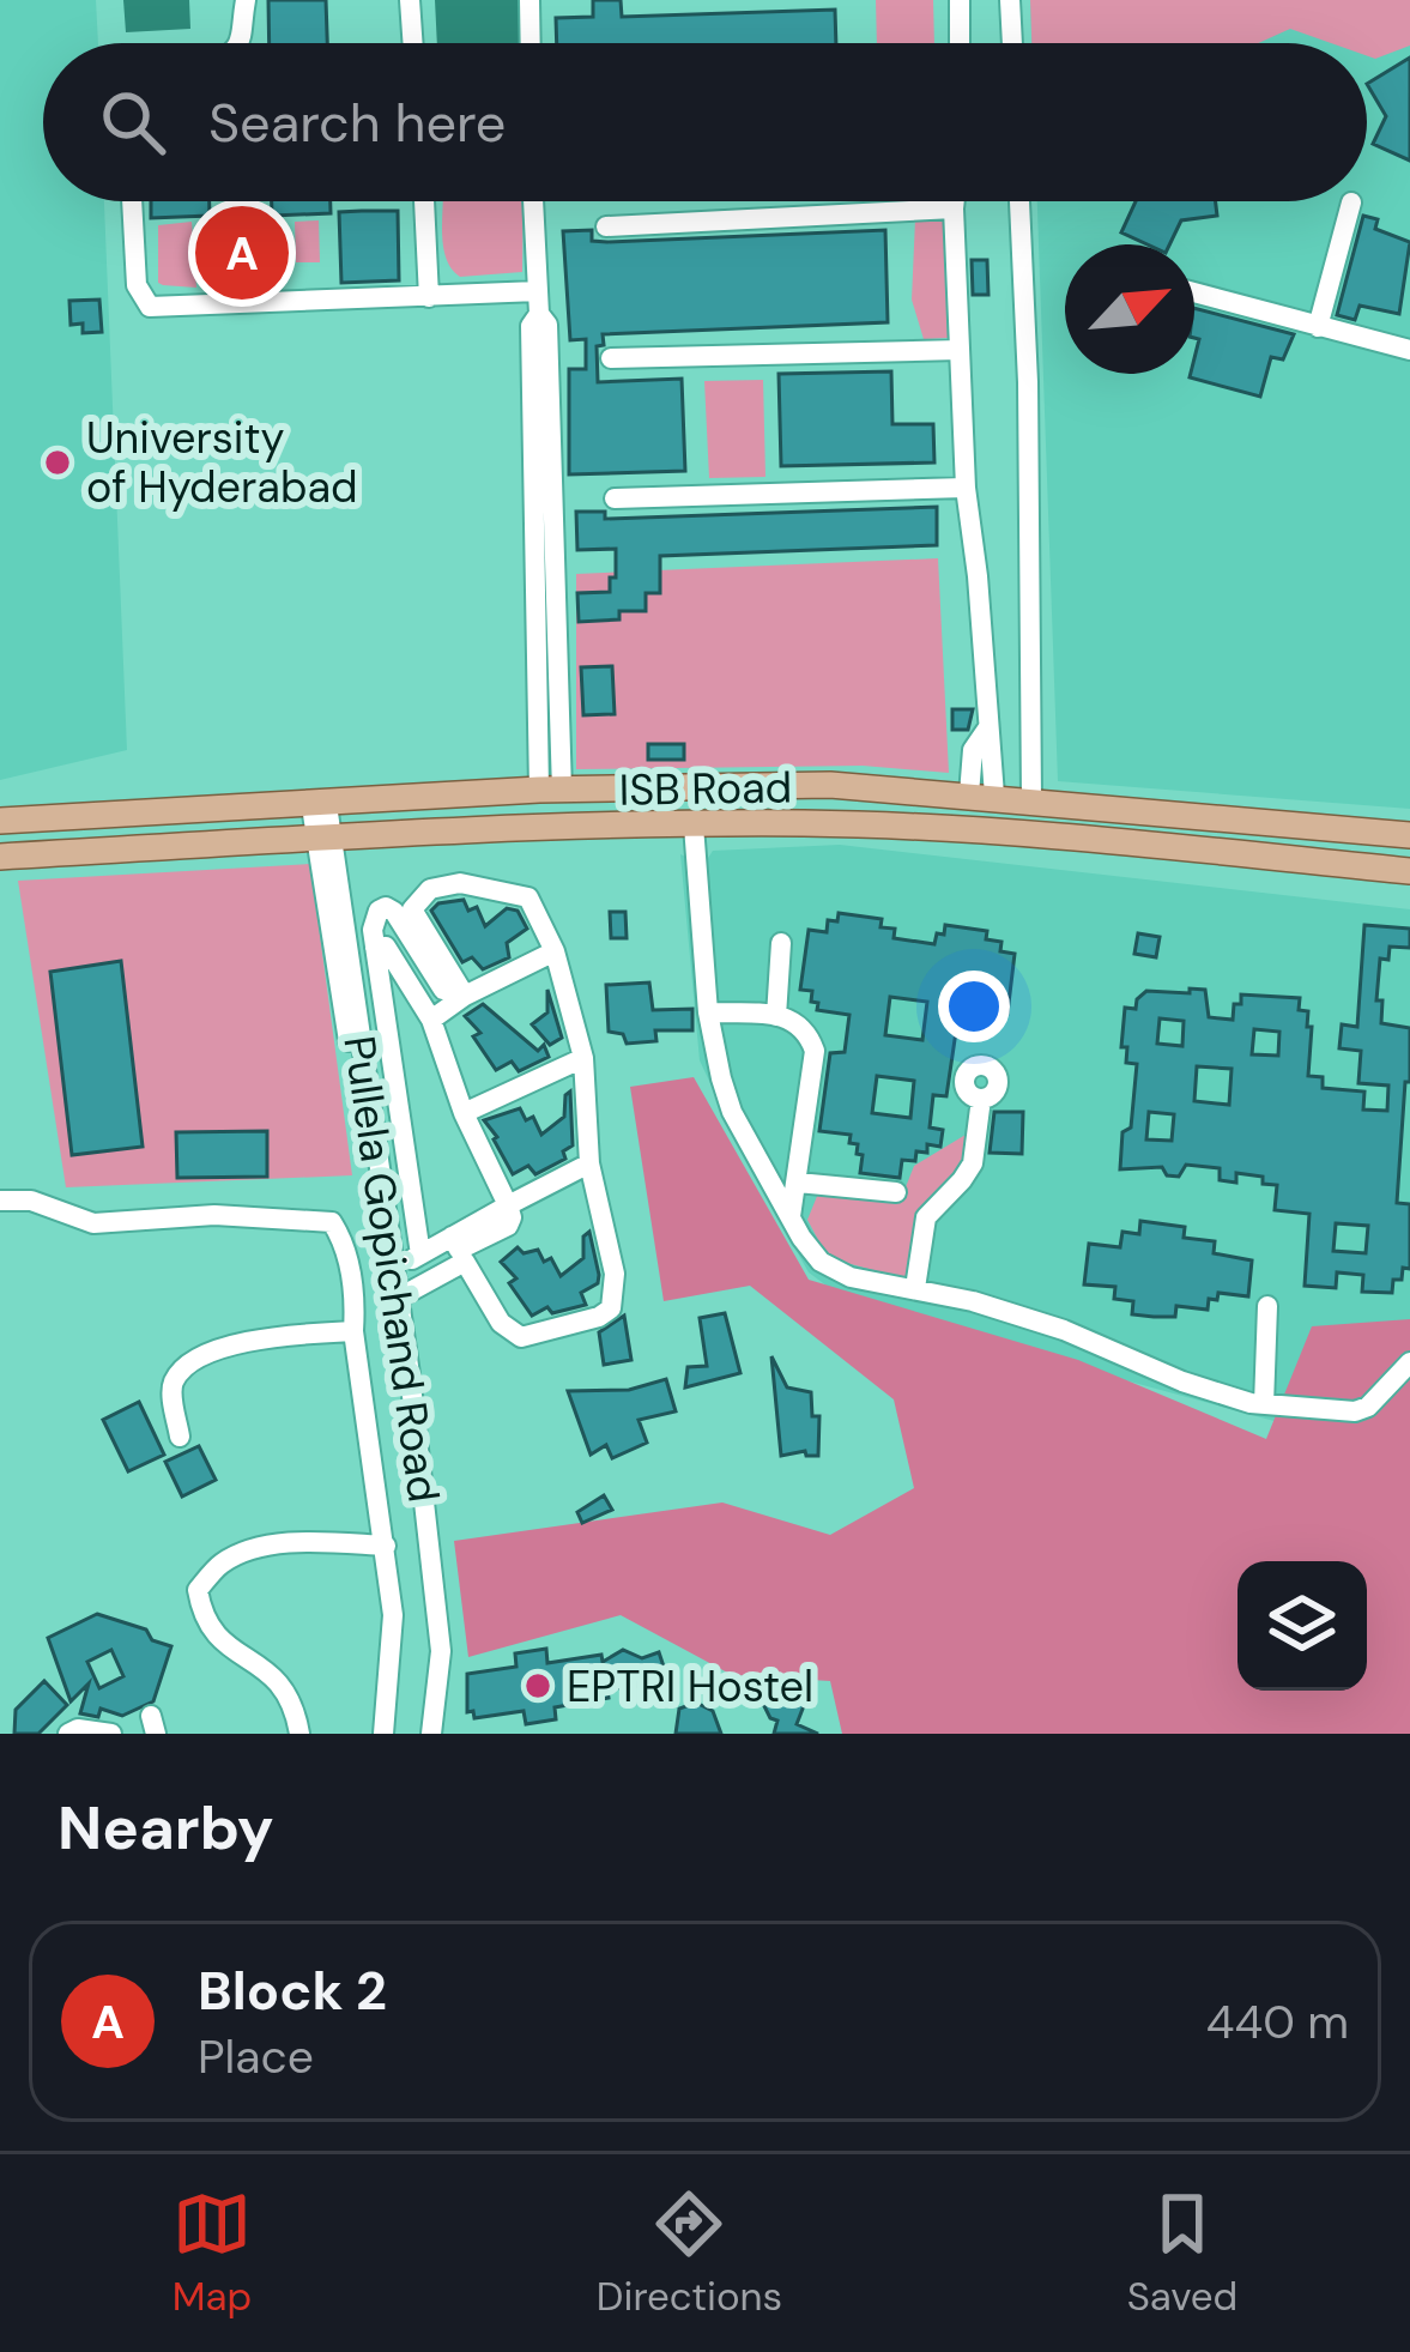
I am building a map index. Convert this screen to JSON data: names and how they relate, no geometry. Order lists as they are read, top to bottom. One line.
{"streets":{"main road":["ISB Road"],"street":["Pullela Gopichand Road"]},"crossings":[["ISB Road","Pullela Gopichand Road"]],"places":["University of Hyderabad","EPTRI Hostel"],"north":"top right","page":{"search":"Search here","pins":"A","heading":"Nearby","list":[{"mark":"A","name":"Block 2","note":"Place","value":"440 m"}],"nav":["Map","Directions","Saved"]}}
